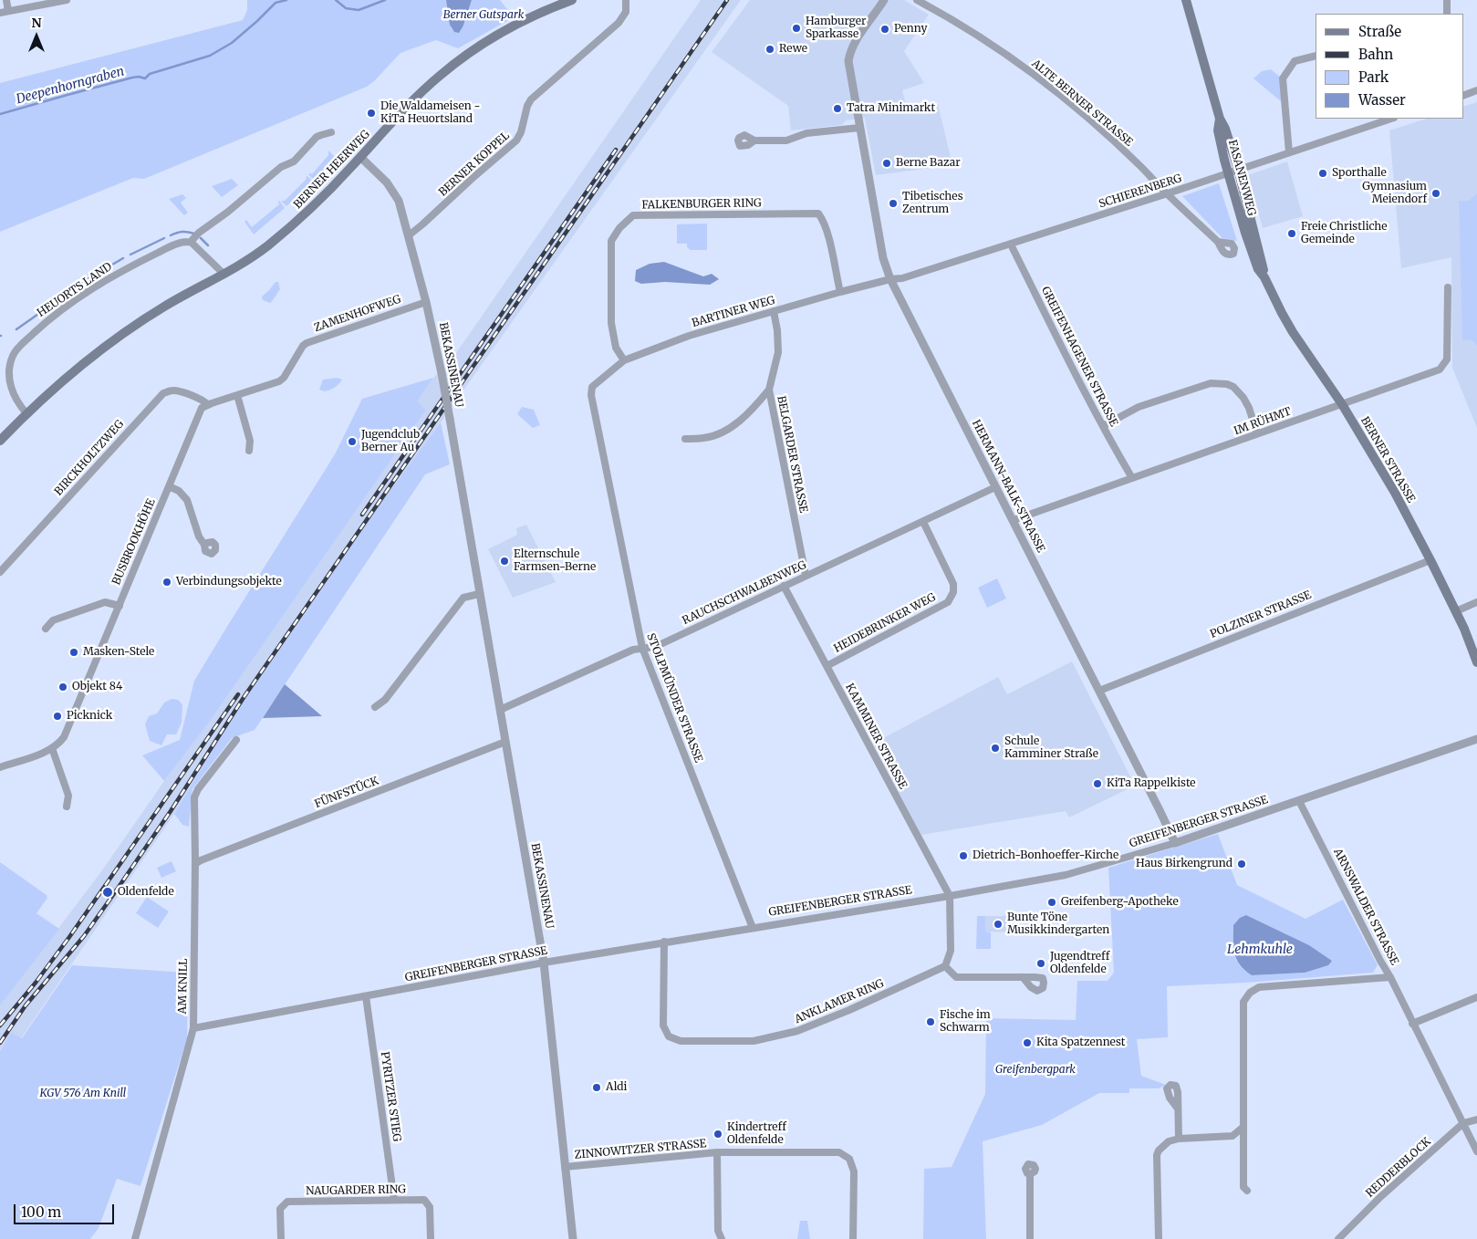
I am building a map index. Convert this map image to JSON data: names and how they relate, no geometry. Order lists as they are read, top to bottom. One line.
{"streets":{"main road":["BERNER HEERWEG","FASANENWEG","BERNER STRASSE"],"street":["ALTE BERNER STRASSE","BERNER KOPPEL","SCHIERENBERG","FALKENBURGER RING","HEUORTS LAND","BARTINER WEG","ZAMENHOFWEG","GREIFENHAGENER STRASSE","BEKASSINENAU","IM RÜHMT","BELGARDER STRASSE","BIRCKHOLTZWEG","HERMANN-BALK-STRASSE","BUSBROOKHÖHE","RAUCHSCHWALBENWEG","POLZINER STRASSE","HEIDEBRINKER WEG","STOLPMÜNDER STRASSE","KAMMINER STRASSE","FÜNFSTÜCK","GREIFENBERGER STRASSE","ARNSWALDER STRASSE","AM KNILL","ANKLAMER RING","PYRITZER STIEG","ZINNOWITZER STRASSE","REDDERBLOCK","NAUGARDER RING"]},"crossings":[["ALTE BERNER STRASSE","SCHIERENBERG"],["BERNER KOPPEL","BEKASSINENAU"],["BERNER HEERWEG","HEUORTS LAND"],["BERNER HEERWEG","BEKASSINENAU"],["FASANENWEG","SCHIERENBERG"],["FASANENWEG","BERNER STRASSE"],["SCHIERENBERG","BARTINER WEG"],["SCHIERENBERG","GREIFENHAGENER STRASSE"],["SCHIERENBERG","HERMANN-BALK-STRASSE"],["FALKENBURGER RING","BARTINER WEG"],["BARTINER WEG","BELGARDER STRASSE"],["BARTINER WEG","HERMANN-BALK-STRASSE"],["BARTINER WEG","STOLPMÜNDER STRASSE"],["ZAMENHOFWEG","BEKASSINENAU"],["ZAMENHOFWEG","BIRCKHOLTZWEG"],["ZAMENHOFWEG","BUSBROOKHÖHE"],["GREIFENHAGENER STRASSE","IM RÜHMT"],["BEKASSINENAU","RAUCHSCHWALBENWEG"],["BEKASSINENAU","FÜNFSTÜCK"],["BEKASSINENAU","GREIFENBERGER STRASSE"],["BEKASSINENAU","ZINNOWITZER STRASSE"],["IM RÜHMT","BERNER STRASSE"],["IM RÜHMT","HERMANN-BALK-STRASSE"],["BELGARDER STRASSE","RAUCHSCHWALBENWEG"],["BIRCKHOLTZWEG","BUSBROOKHÖHE"],["BERNER STRASSE","POLZINER STRASSE"],["HERMANN-BALK-STRASSE","RAUCHSCHWALBENWEG"],["HERMANN-BALK-STRASSE","POLZINER STRASSE"],["HERMANN-BALK-STRASSE","GREIFENBERGER STRASSE"],["RAUCHSCHWALBENWEG","HEIDEBRINKER WEG"],["RAUCHSCHWALBENWEG","STOLPMÜNDER STRASSE"],["RAUCHSCHWALBENWEG","KAMMINER STRASSE"],["HEIDEBRINKER WEG","KAMMINER STRASSE"],["STOLPMÜNDER STRASSE","GREIFENBERGER STRASSE"],["KAMMINER STRASSE","GREIFENBERGER STRASSE"],["FÜNFSTÜCK","AM KNILL"],["GREIFENBERGER STRASSE","ARNSWALDER STRASSE"],["GREIFENBERGER STRASSE","AM KNILL"],["GREIFENBERGER STRASSE","ANKLAMER RING"],["GREIFENBERGER STRASSE","PYRITZER STIEG"],["ARNSWALDER STRASSE","REDDERBLOCK"],["PYRITZER STIEG","NAUGARDER RING"]],"water":["Deepenhorngraben","Lehmkuhle"],"parks":["Berner Gutspark","Greifenbergpark","KGV 576 Am Knill"],"places":["Hamburger Sparkasse","Penny","Rewe","Tatra Minimarkt","Die Waldameisen - KiTa Heuortsland","Berne Bazar","Sporthalle","Gymnasium Meiendorf","Tibetisches Zentrum","Freie Christliche Gemeinde","Jugendclub Berner Au","Elternschule Farmsen-Berne","Verbindungsobjekte","Masken-Stele","Objekt 84","Picknick","Schule Kamminer Straße","KiTa Rappelkiste","Dietrich-Bonhoeffer-Kirche","Haus Birkengrund","Oldenfelde","Greifenberg-Apotheke","Bunte Töne Musikkindergarten","Jugendtreff Oldenfelde","Fische im Schwarm","Kita Spatzennest","Aldi","Kindertreff Oldenfelde"],"legend":["Straße","Bahn","Park","Wasser"],"scale_bar":"100 m","north":"top"}
